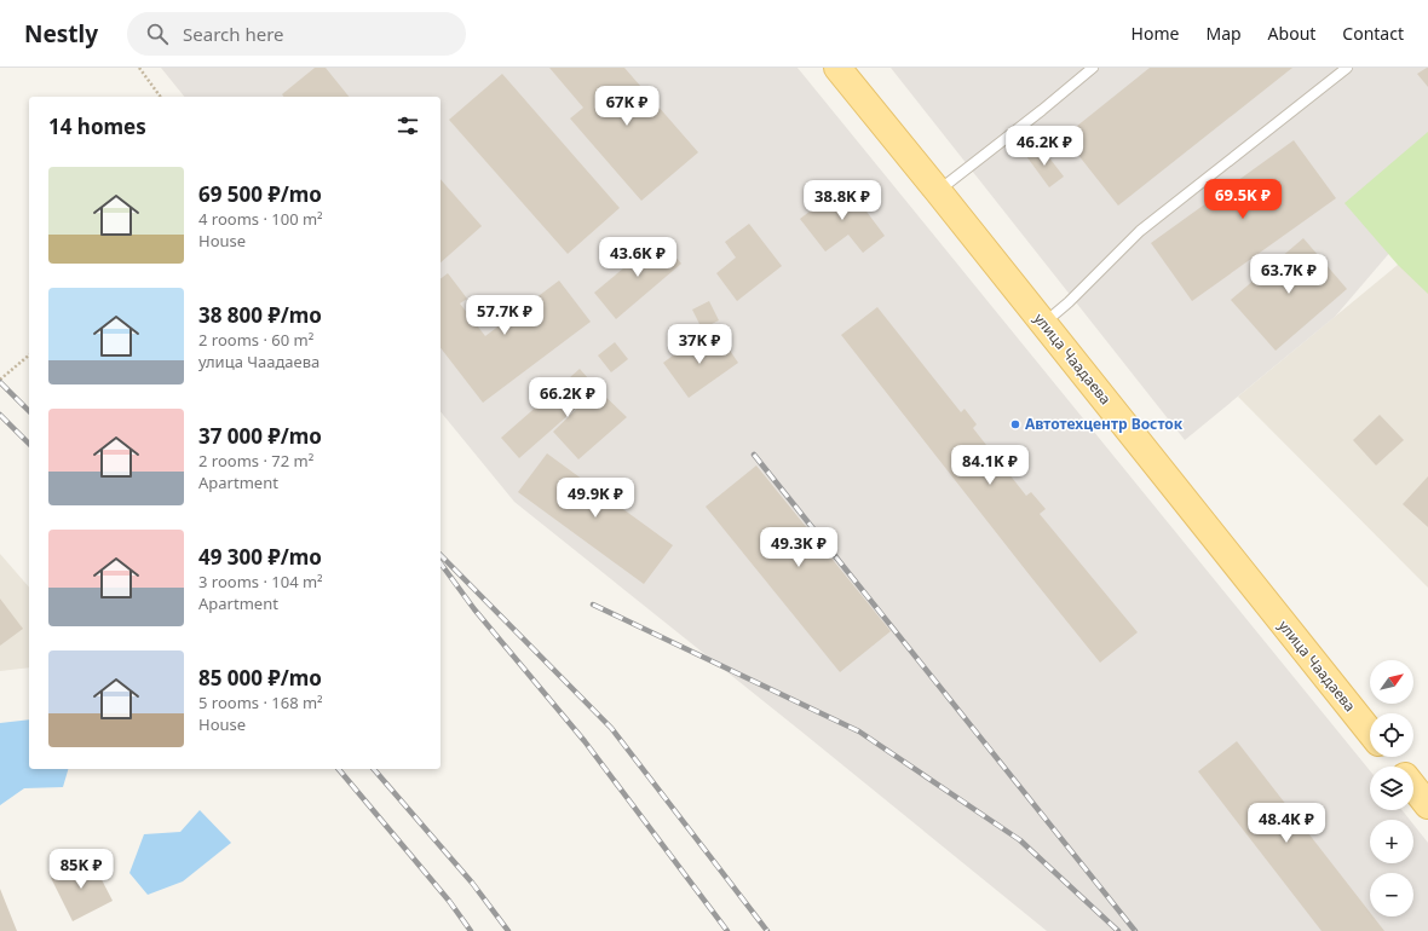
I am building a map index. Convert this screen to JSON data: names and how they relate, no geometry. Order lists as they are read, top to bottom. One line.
{"streets":{"main road":["улица Чаадаева"]},"places":["Автотехцентр Восток"],"north":"top right","page":{"header":"Nestly","search":"Search here","nav":["Home","Map","About","Contact"],"price":["67K ₽","46.2K ₽","69.5K ₽","38.8K ₽","43.6K ₽","63.7K ₽","57.7K ₽","37K ₽","66.2K ₽","84.1K ₽","49.9K ₽","49.3K ₽","48.4K ₽","85K ₽"],"heading":"14 homes","list":[{"name":"69 500 ₽/mo","note":"4 rooms · 100 m² · House"},{"name":"38 800 ₽/mo","note":"2 rooms · 60 m² · улица Чаадаева"},{"name":"37 000 ₽/mo","note":"2 rooms · 72 m² · Apartment"},{"name":"49 300 ₽/mo","note":"3 rooms · 104 m² · Apartment"},{"name":"85 000 ₽/mo","note":"5 rooms · 168 m² · House"}],"map_buttons":["+","−"]}}
